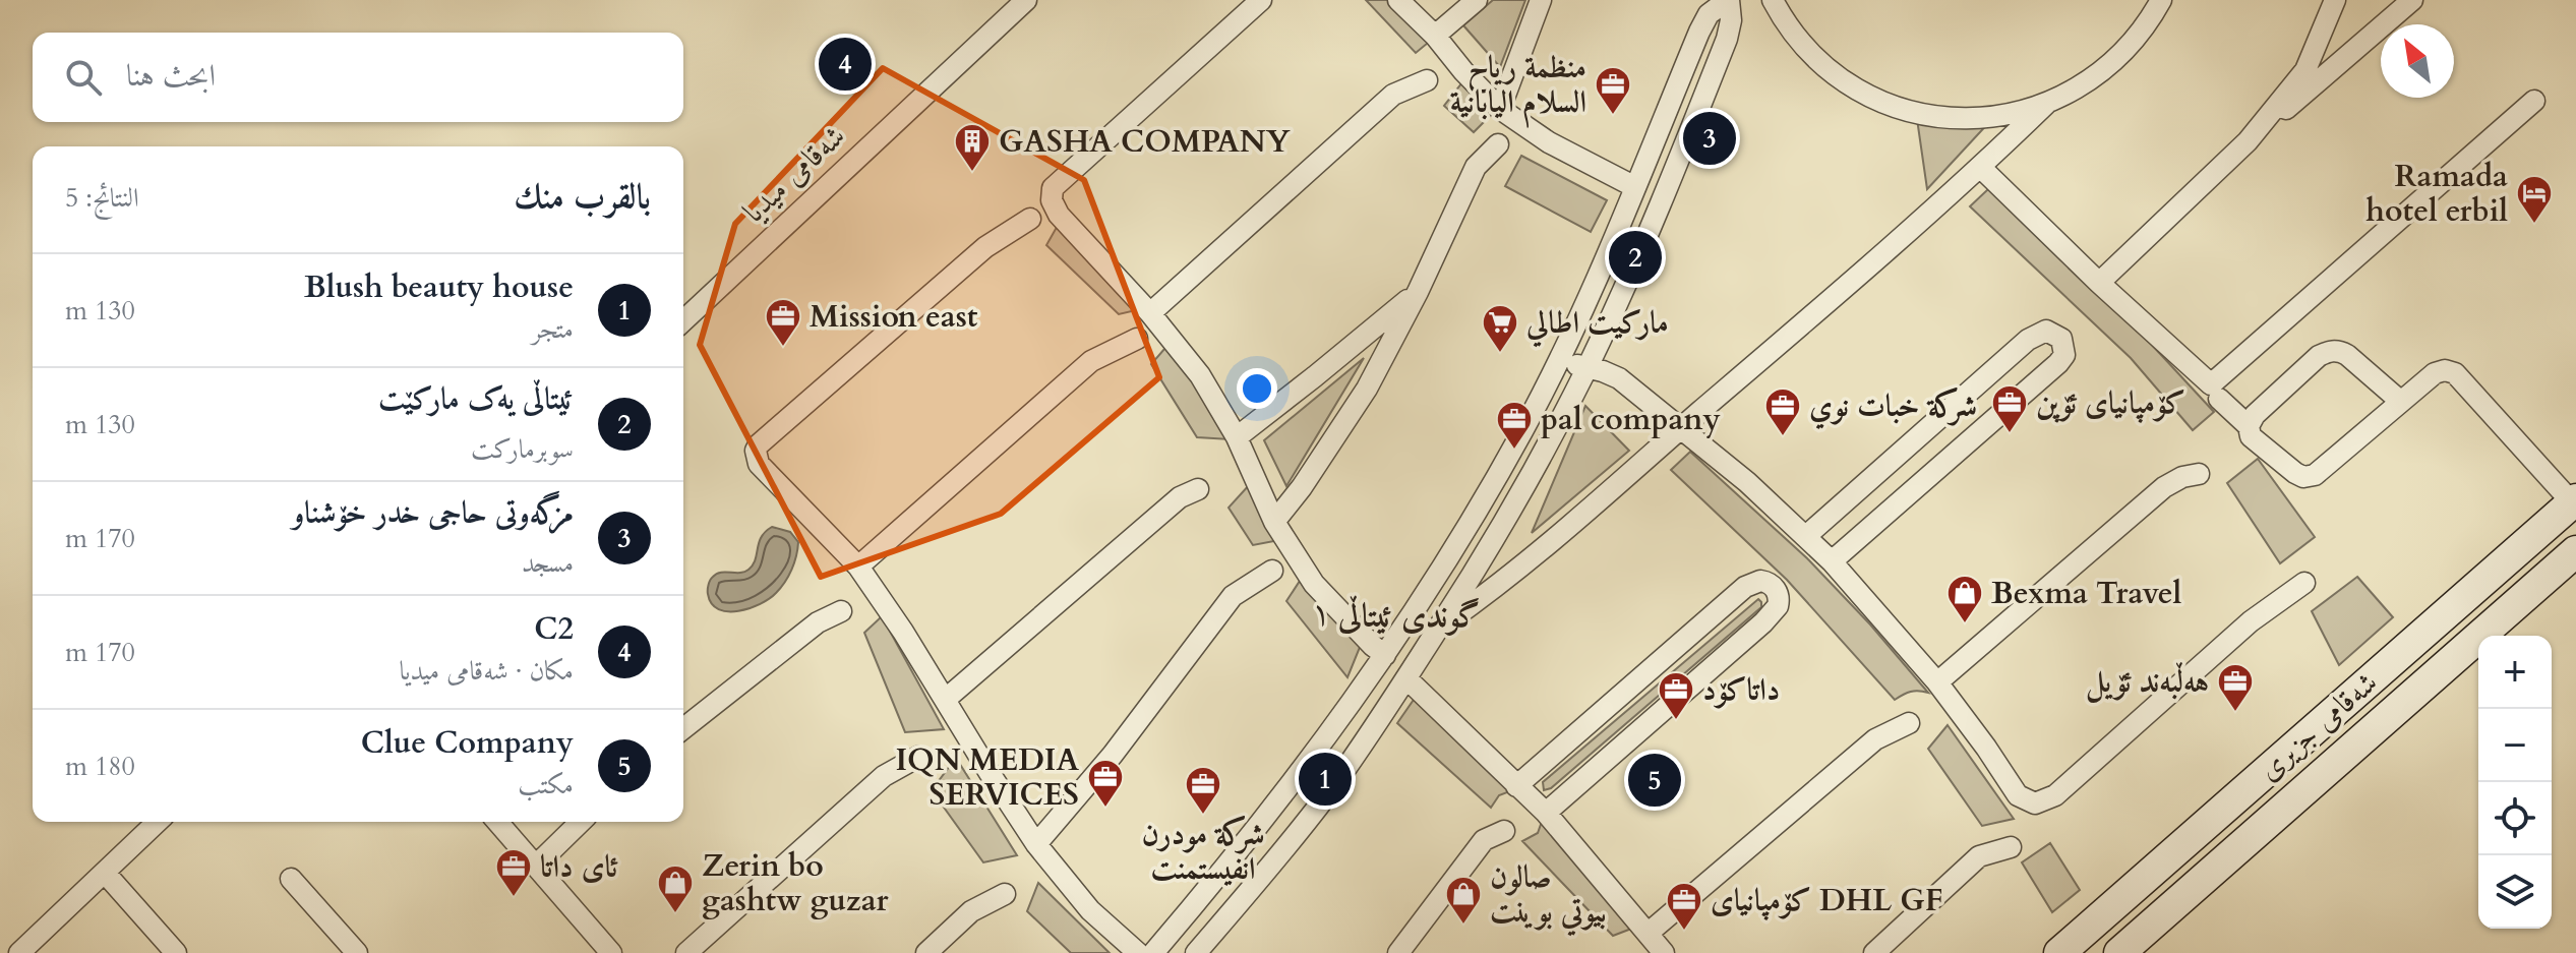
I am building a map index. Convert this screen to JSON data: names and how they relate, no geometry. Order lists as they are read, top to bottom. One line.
{"streets":{"street":["شەقامی میدیا","شەقامی جزیری"]},"districts":["گوندی ئیتاڵی ١"],"places":{"office":["منظمة رياح السلام اليابانية","Mission east","کۆمپانیای ئۆپن","شركة خبات نوي","pal company","هەڵبەند ئۆیل","داتاکۆد","IQN MEDIA SERVICES","شركة مودرن انفيستمنت","ئای داتا","کۆمپانیای DHL GF"],"building":["GASHA COMPANY"],"hotel":["Ramada hotel erbil"],"supermarket":["ماركيت اطالي"],"shop":["Bexma Travel","Zerin bo gashtw guzar","صالون بيوتي بوينت"]},"north":"top left","page":{"search":"ابحث هنا","pins":["4","3","2","1","5"],"heading":["بالقرب منك","النتائج: 5"],"list":[{"mark":"1","name":"Blush beauty house","note":"متجر","value":"130 m"},{"mark":"2","name":"ئیتاڵی یەک مارکێت","note":"سوبرماركت","value":"130 m"},{"mark":"3","name":"مزگه‌وتی حاجی خدر خۆشناو","note":"مسجد","value":"170 m"},{"mark":"4","name":"C2","note":"مكان · شەقامی میدیا","value":"170 m"},{"mark":"5","name":"Clue Company","note":"مكتب","value":"180 m"}],"map_buttons":["+","−"]}}
